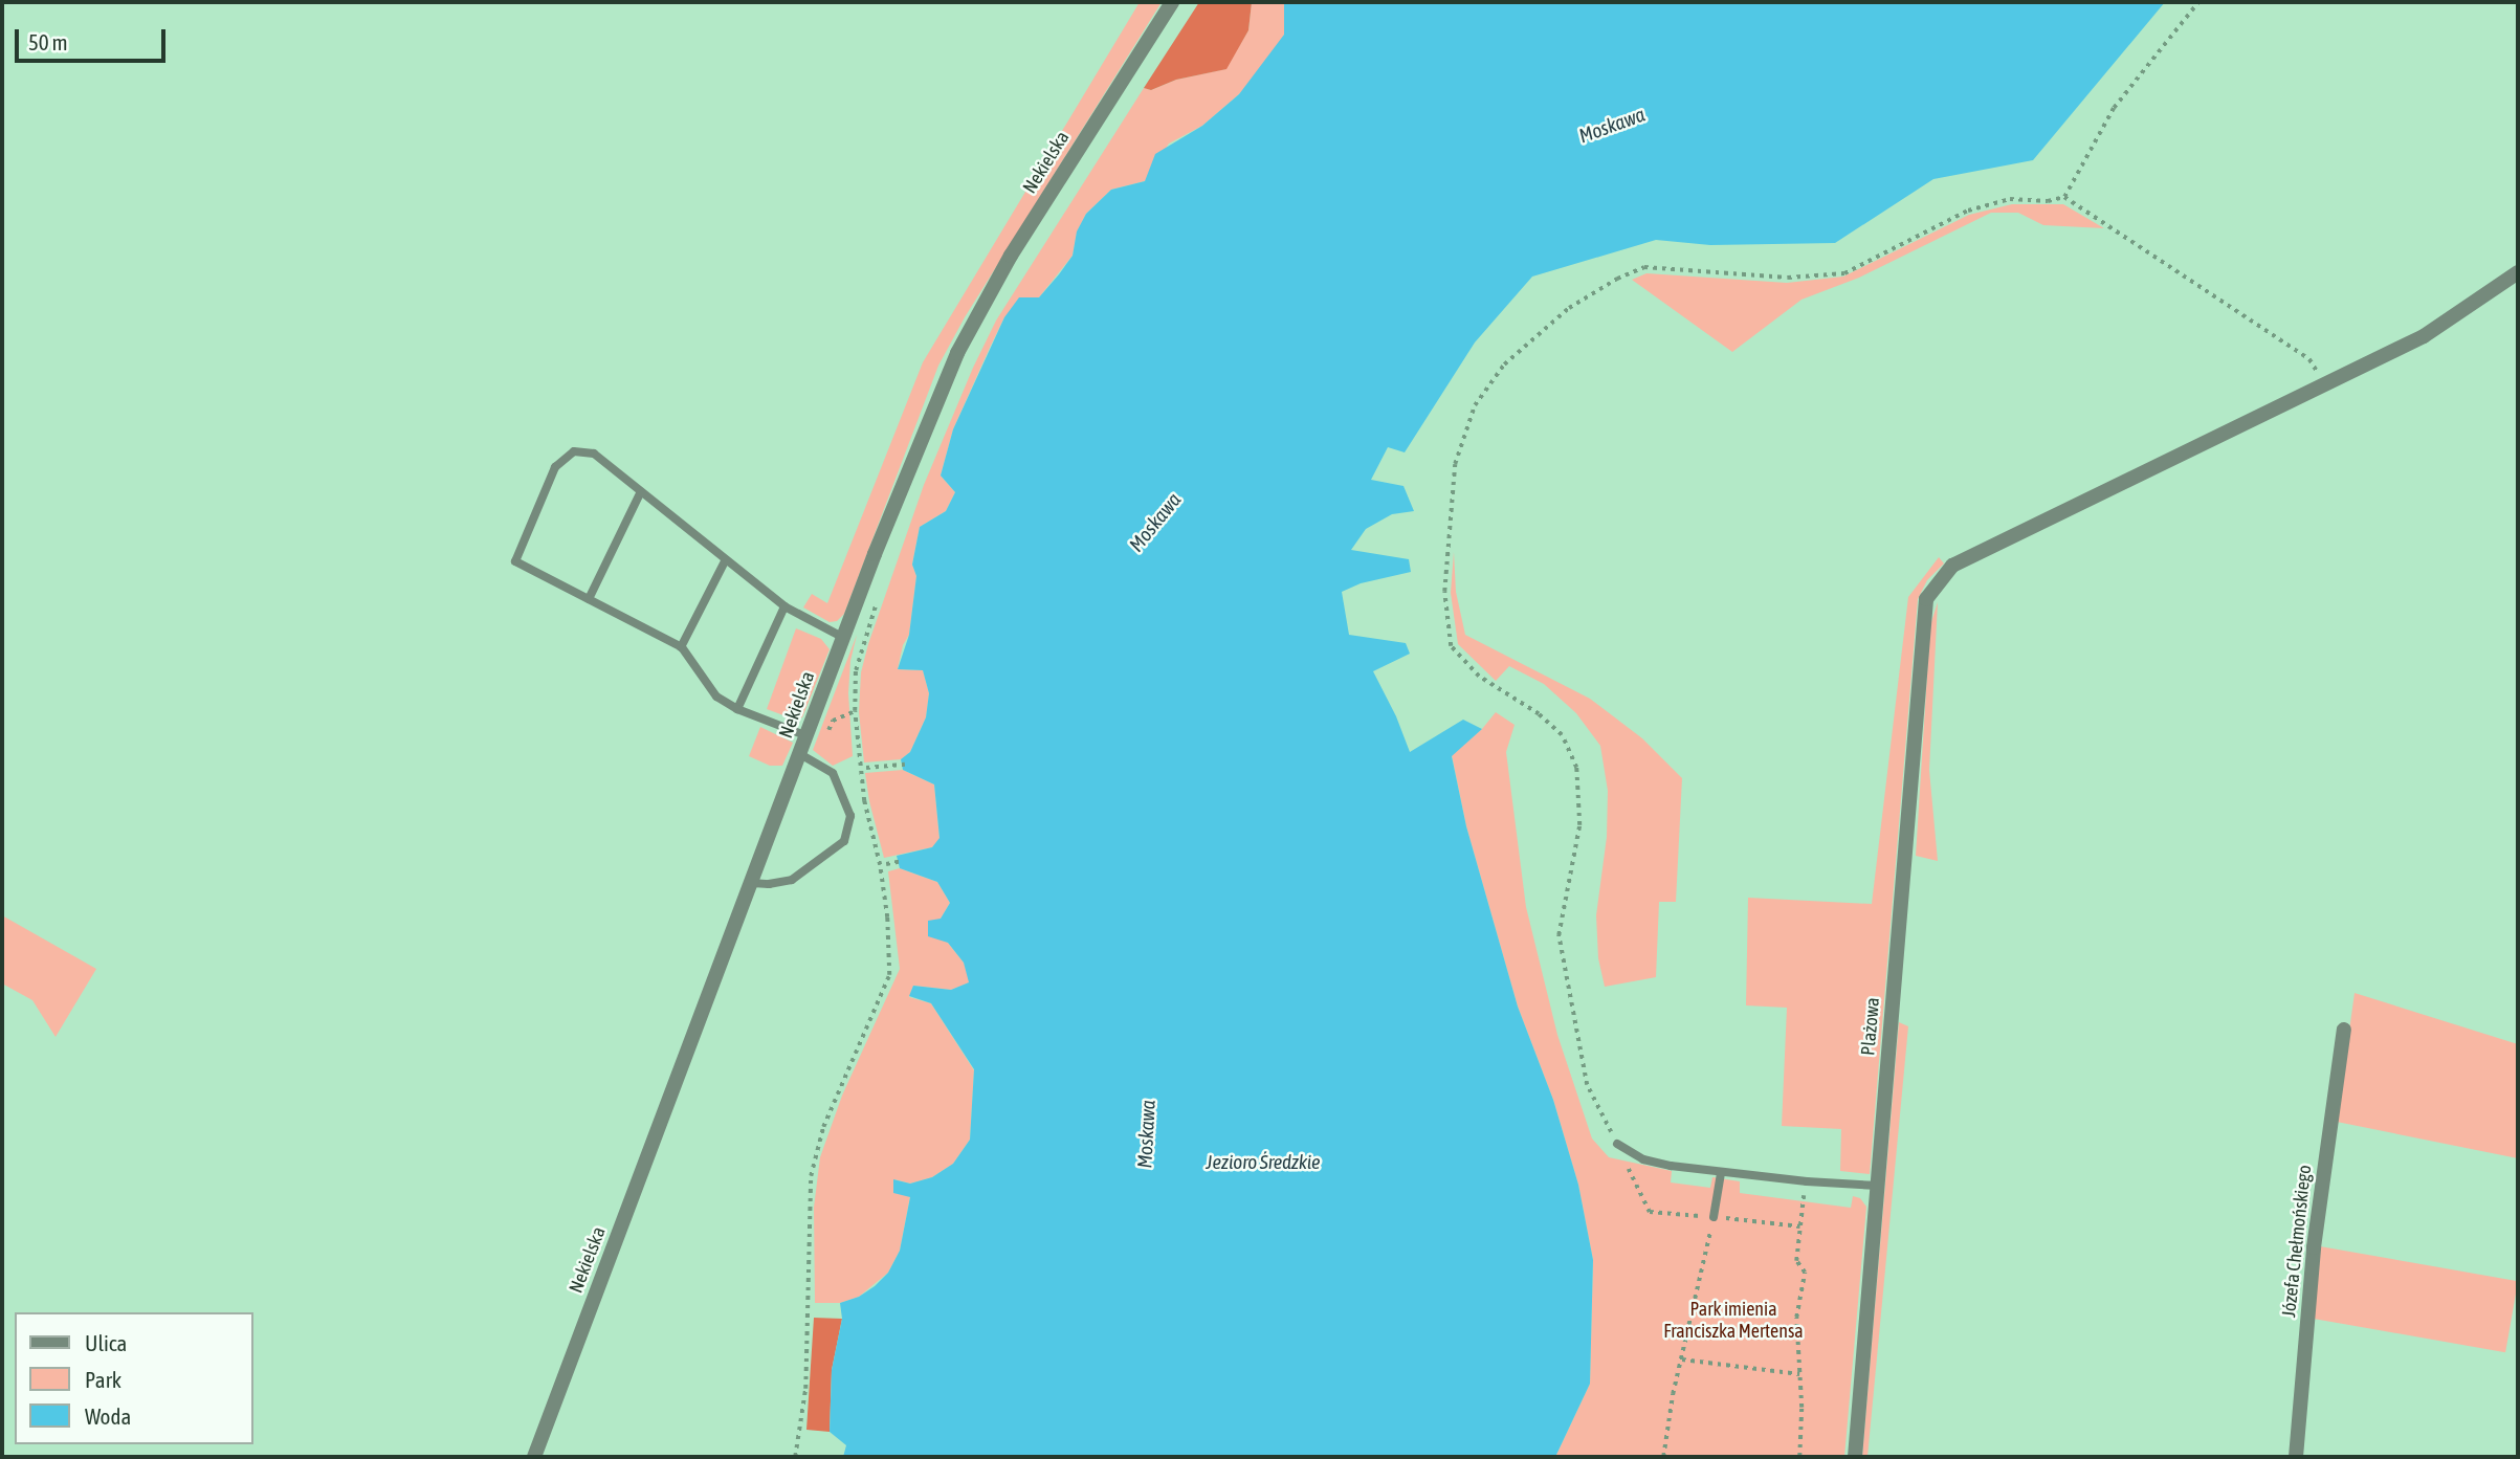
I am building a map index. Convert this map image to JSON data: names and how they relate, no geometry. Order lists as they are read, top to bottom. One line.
{"streets":{"street":["Nekielska","Plażowa","Józefa Chełmońskiego"]},"water":["Moskawa","Jezioro Średzkie"],"parks":["Park imienia Franciszka Mertensa"],"legend":["Ulica","Park","Woda"],"scale_bar":"50 m"}
